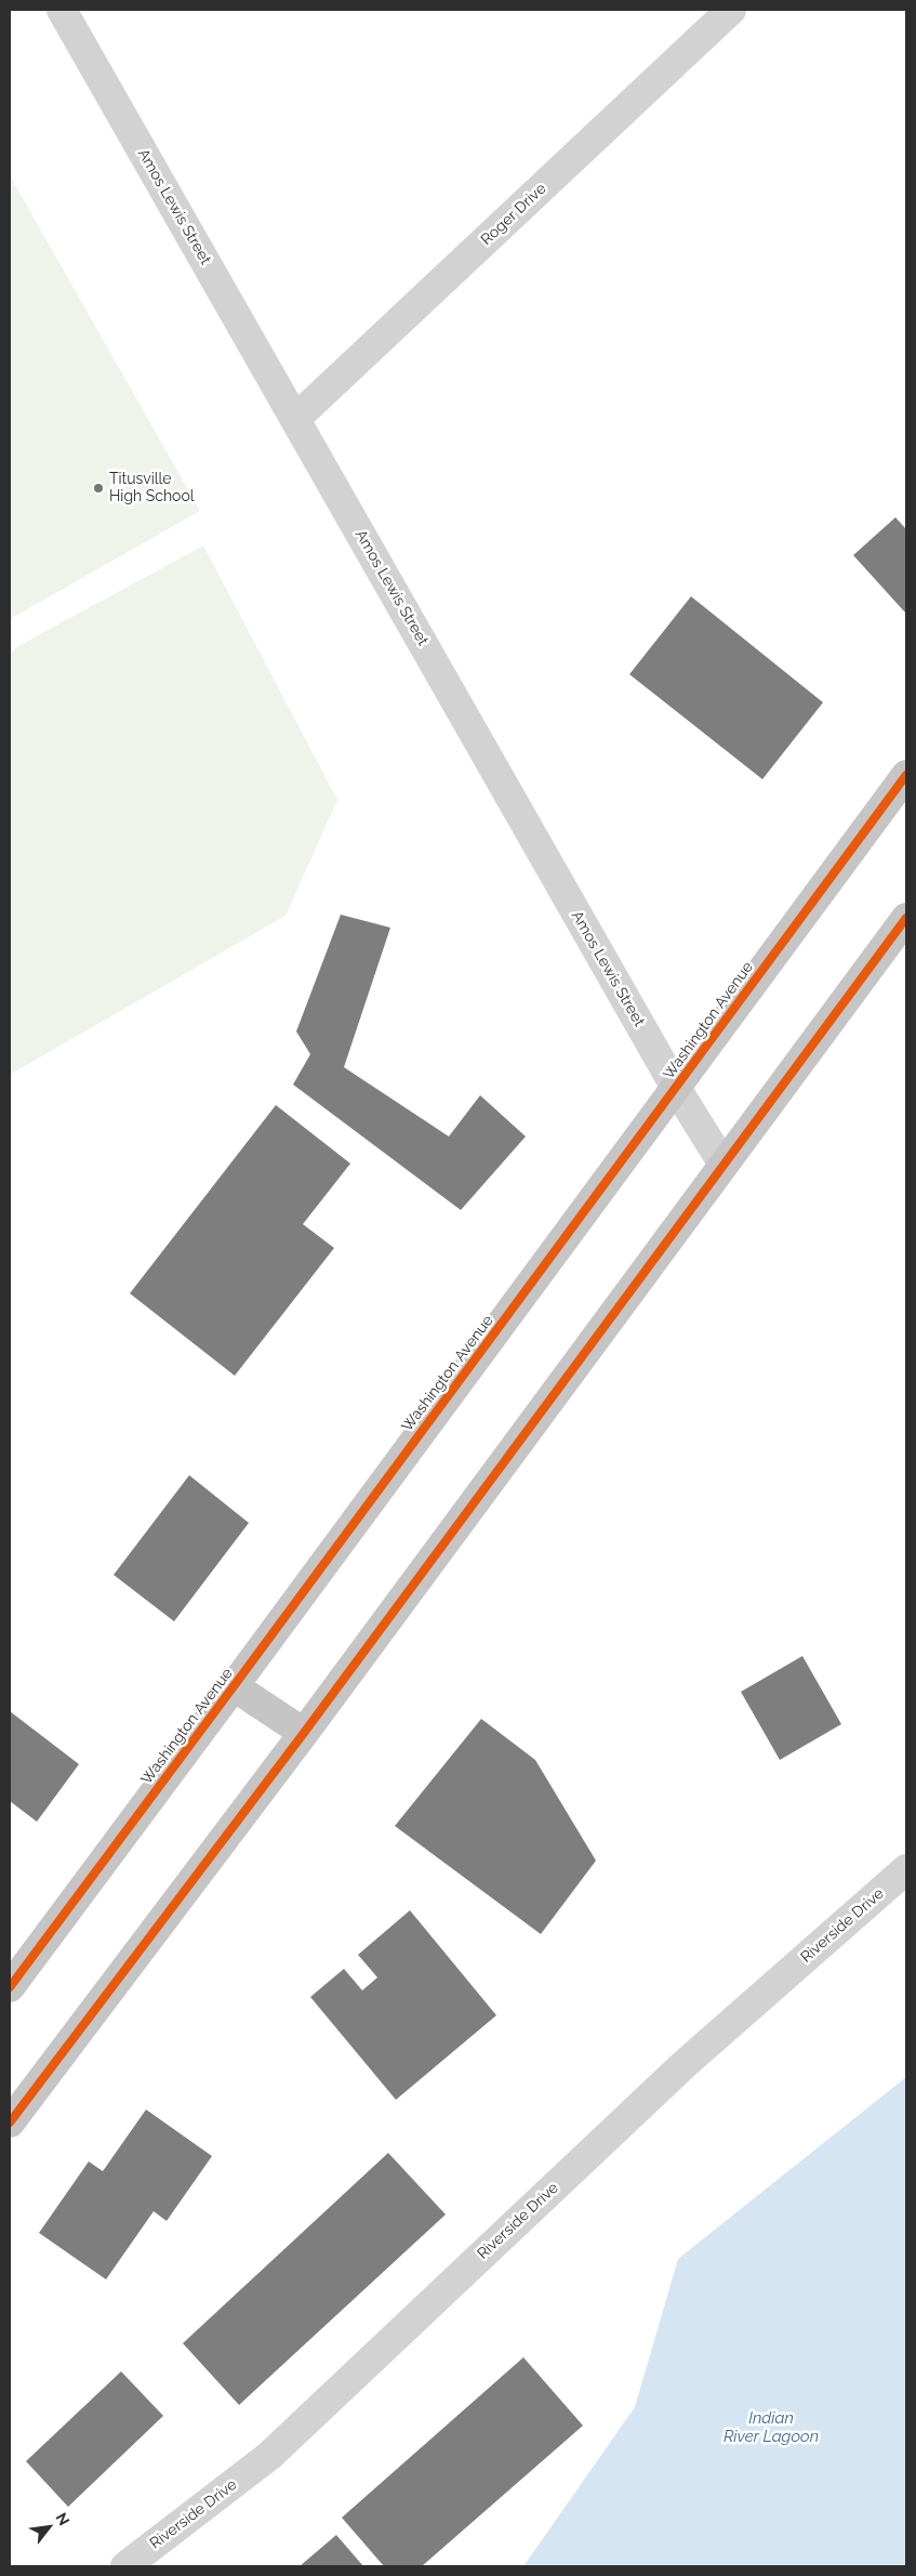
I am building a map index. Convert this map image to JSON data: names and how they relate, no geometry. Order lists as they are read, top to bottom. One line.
{"streets":{"main road":["Washington Avenue"],"street":["Amos Lewis Street","Roger Drive","Riverside Drive"]},"crossings":[["Amos Lewis Street","Roger Drive"],["Amos Lewis Street","Washington Avenue"]],"water":["Indian River Lagoon"],"places":["Titusville High School"],"north":"top right"}
